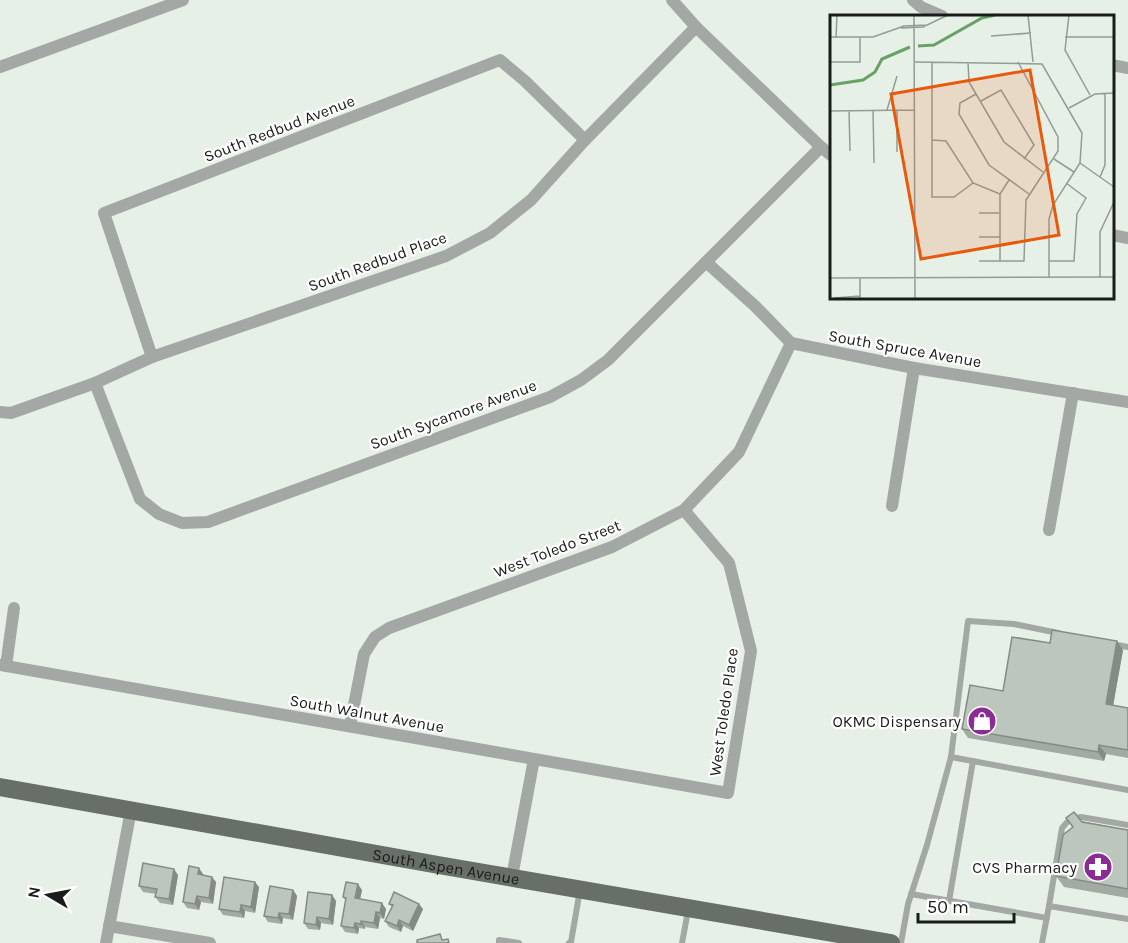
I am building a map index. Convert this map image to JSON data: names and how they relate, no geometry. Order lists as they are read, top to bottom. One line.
{"streets":{"main road":["South Aspen Avenue"],"street":["South Redbud Avenue","South Redbud Place","South Spruce Avenue","South Sycamore Avenue","West Toledo Street","West Toledo Place","South Walnut Avenue"]},"crossings":[["South Redbud Avenue","South Redbud Place"],["South Redbud Place","South Sycamore Avenue"],["South Spruce Avenue","West Toledo Street"],["West Toledo Street","West Toledo Place"],["West Toledo Street","South Walnut Avenue"],["West Toledo Place","South Walnut Avenue"]],"places":{"shop":["OKMC Dispensary"],"pharmacy":["CVS Pharmacy"]},"scale_bar":"50 m","north":"left"}
